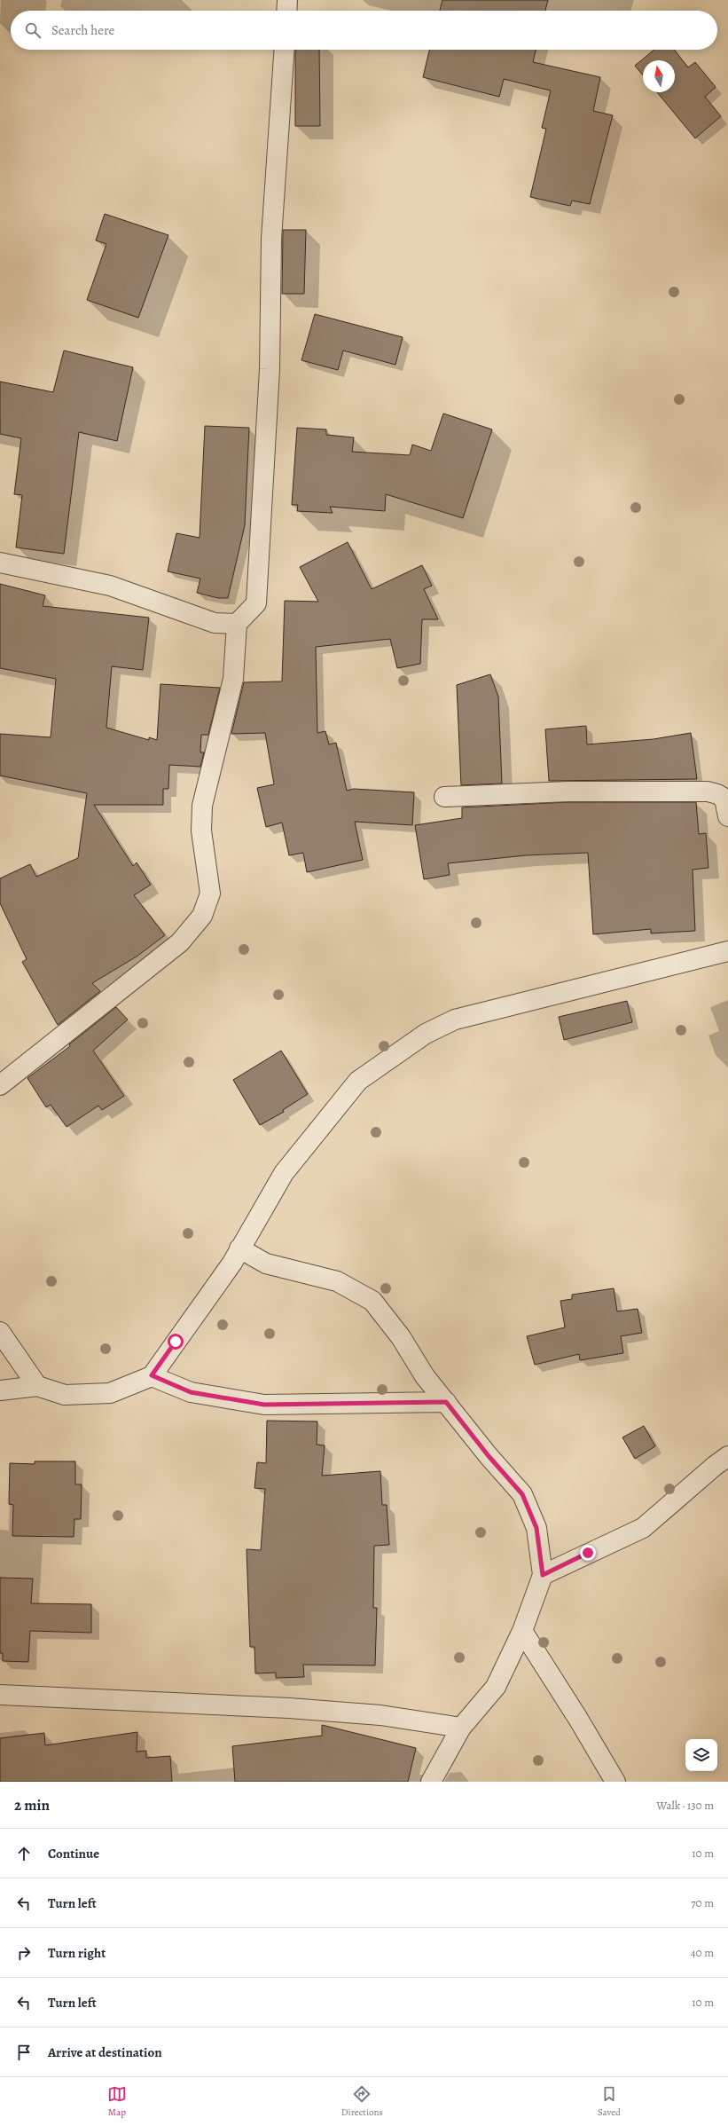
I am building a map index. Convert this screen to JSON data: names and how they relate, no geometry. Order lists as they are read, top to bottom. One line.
{"north":"top","page":{"search":"Search here","heading":["2 min","Walk · 130 m"],"list":[["Continue","10 m"],["Turn left","70 m"],["Turn right","40 m"],["Turn left","10 m"],"Arrive at destination"],"nav":["Map","Directions","Saved"]}}
